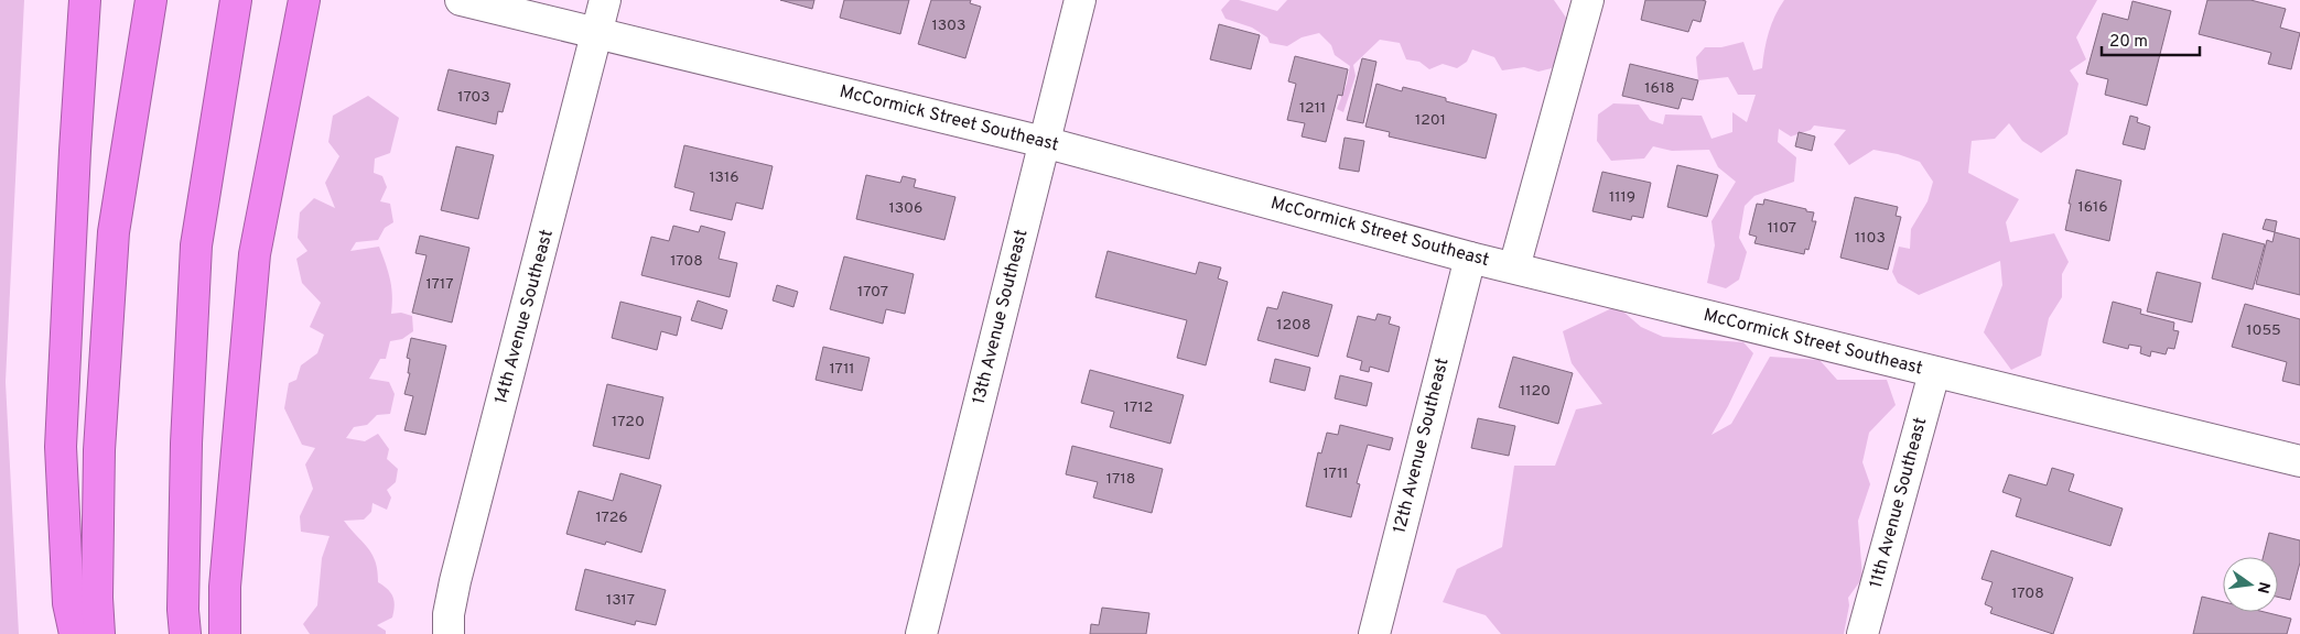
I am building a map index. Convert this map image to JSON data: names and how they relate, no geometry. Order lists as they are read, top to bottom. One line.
{"streets":{"street":["McCormick Street Southeast","14th Avenue Southeast","13th Avenue Southeast","12th Avenue Southeast","11th Avenue Southeast"]},"crossings":[["McCormick Street Southeast","14th Avenue Southeast"],["McCormick Street Southeast","13th Avenue Southeast"],["McCormick Street Southeast","12th Avenue Southeast"],["McCormick Street Southeast","11th Avenue Southeast"]],"house_numbers":["1303","1618","1703","1211","1201","1316","1119","1616","1306","1107","1103","1708","1717","1707","1208","1055","1711","1120","1712","1720","1711","1718","1726","1708","1317"],"scale_bar":"20 m","north":"right"}
